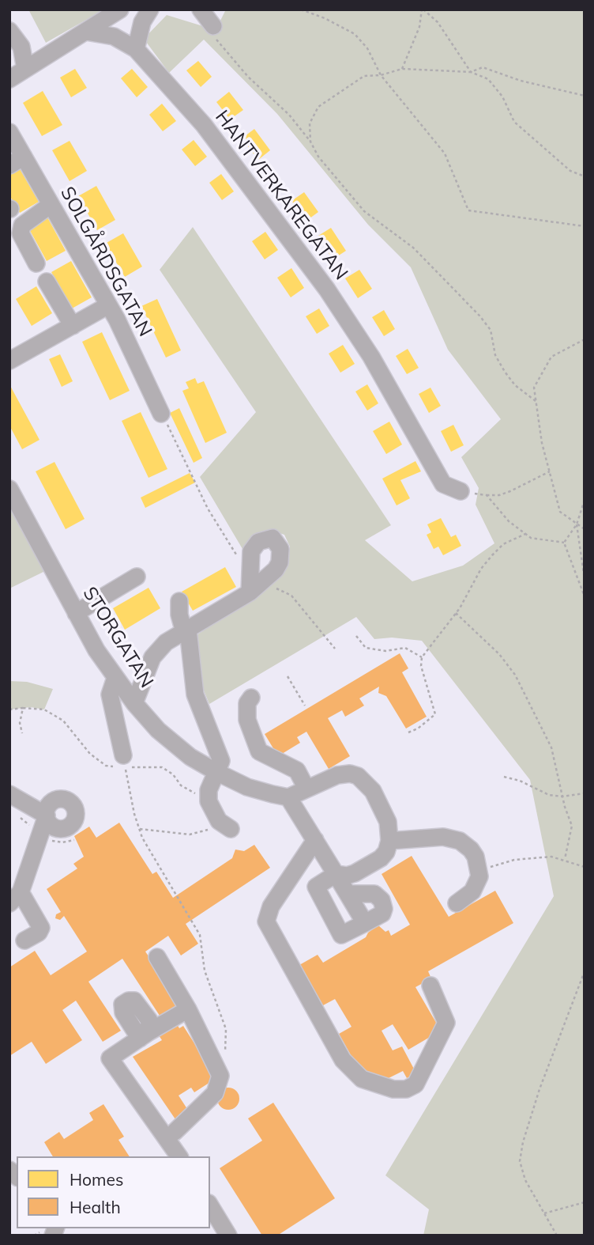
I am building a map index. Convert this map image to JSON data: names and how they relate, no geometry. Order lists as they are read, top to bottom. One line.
{"streets":{"street":["HANTVERKAREGATAN","SOLGÅRDSGATAN","STORGATAN"]},"legend":["Homes","Health"]}
